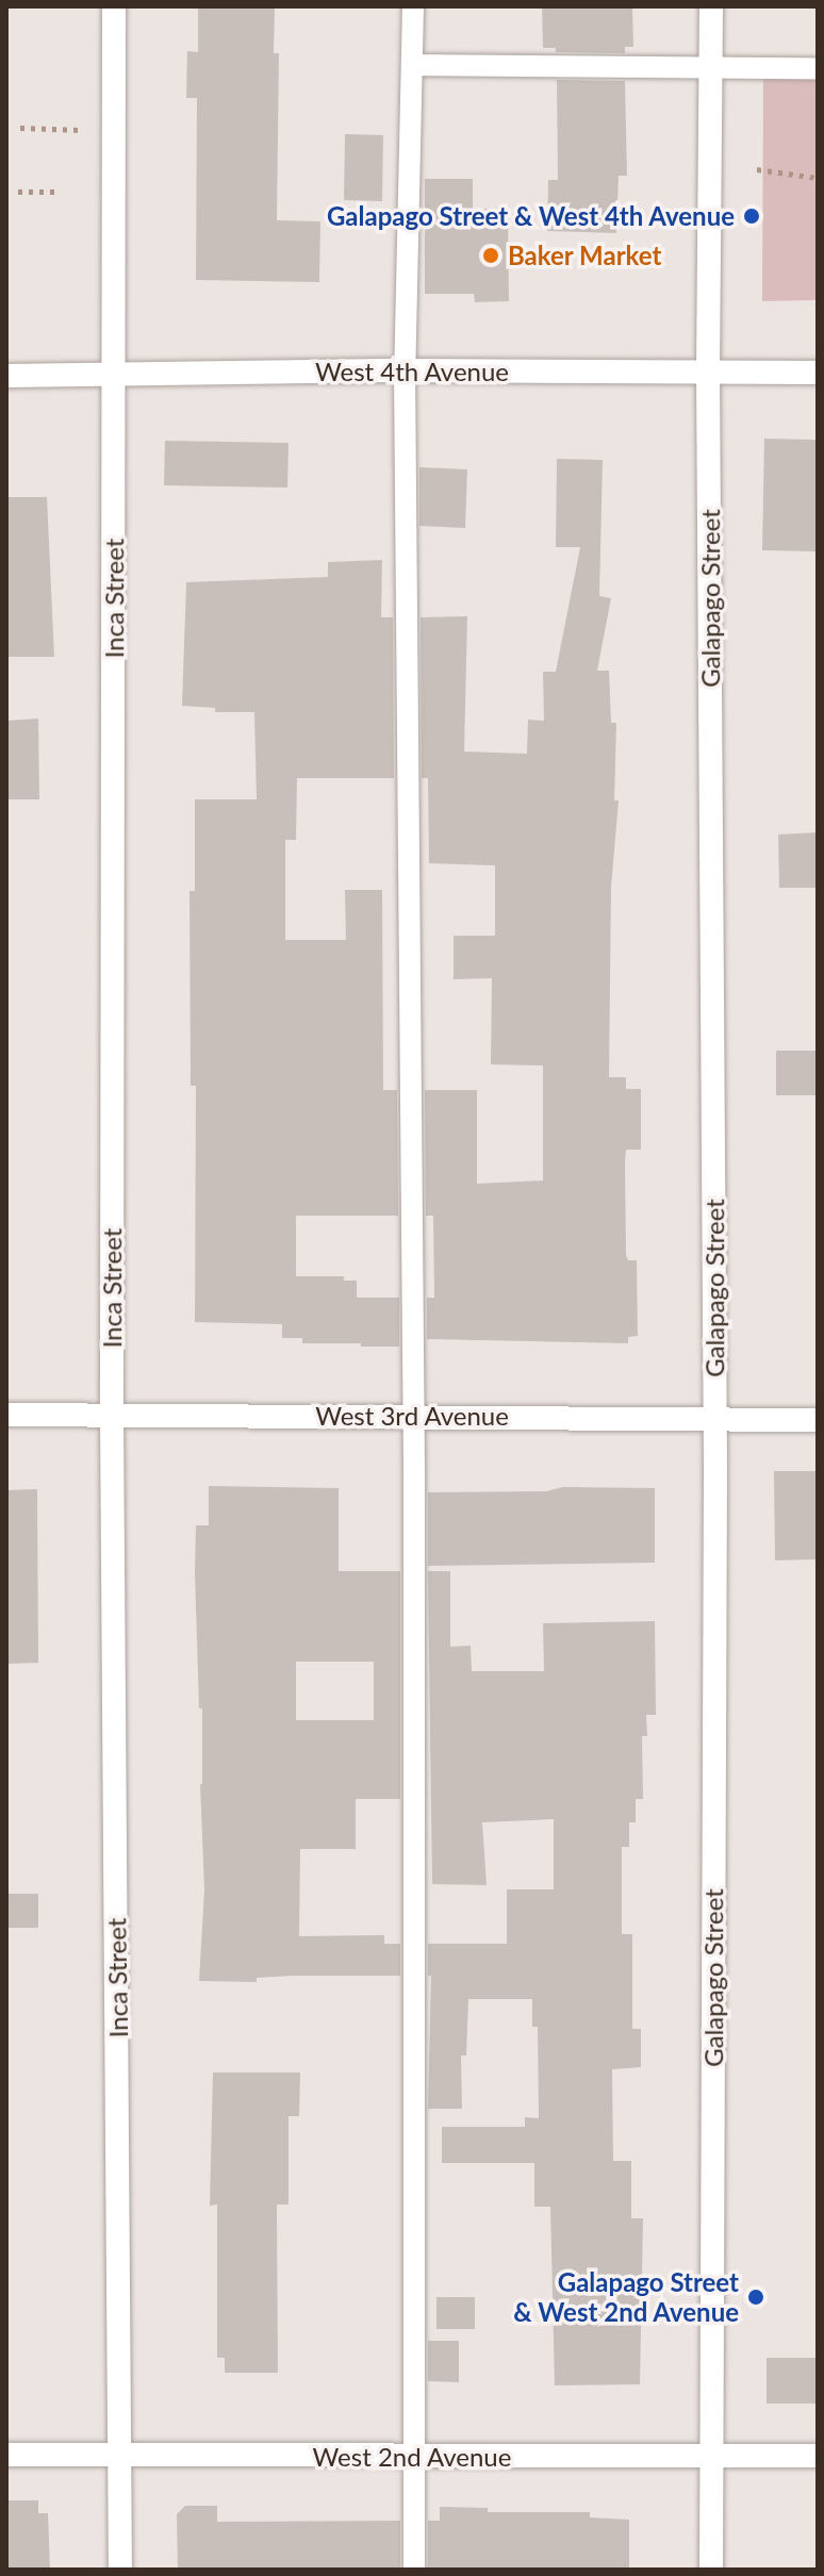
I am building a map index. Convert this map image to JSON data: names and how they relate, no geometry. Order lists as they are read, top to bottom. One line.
{"streets":{"street":["West 4th Avenue","Inca Street","Galapago Street","West 3rd Avenue","West 2nd Avenue"]},"crossings":[["West 4th Avenue","Inca Street"],["West 4th Avenue","Galapago Street"],["Inca Street","West 3rd Avenue"],["Inca Street","West 2nd Avenue"],["Galapago Street","West 3rd Avenue"],["Galapago Street","West 2nd Avenue"]],"places":["Galapago Street & West 4th Avenue","Baker Market","Galapago Street & West 2nd Avenue"]}
